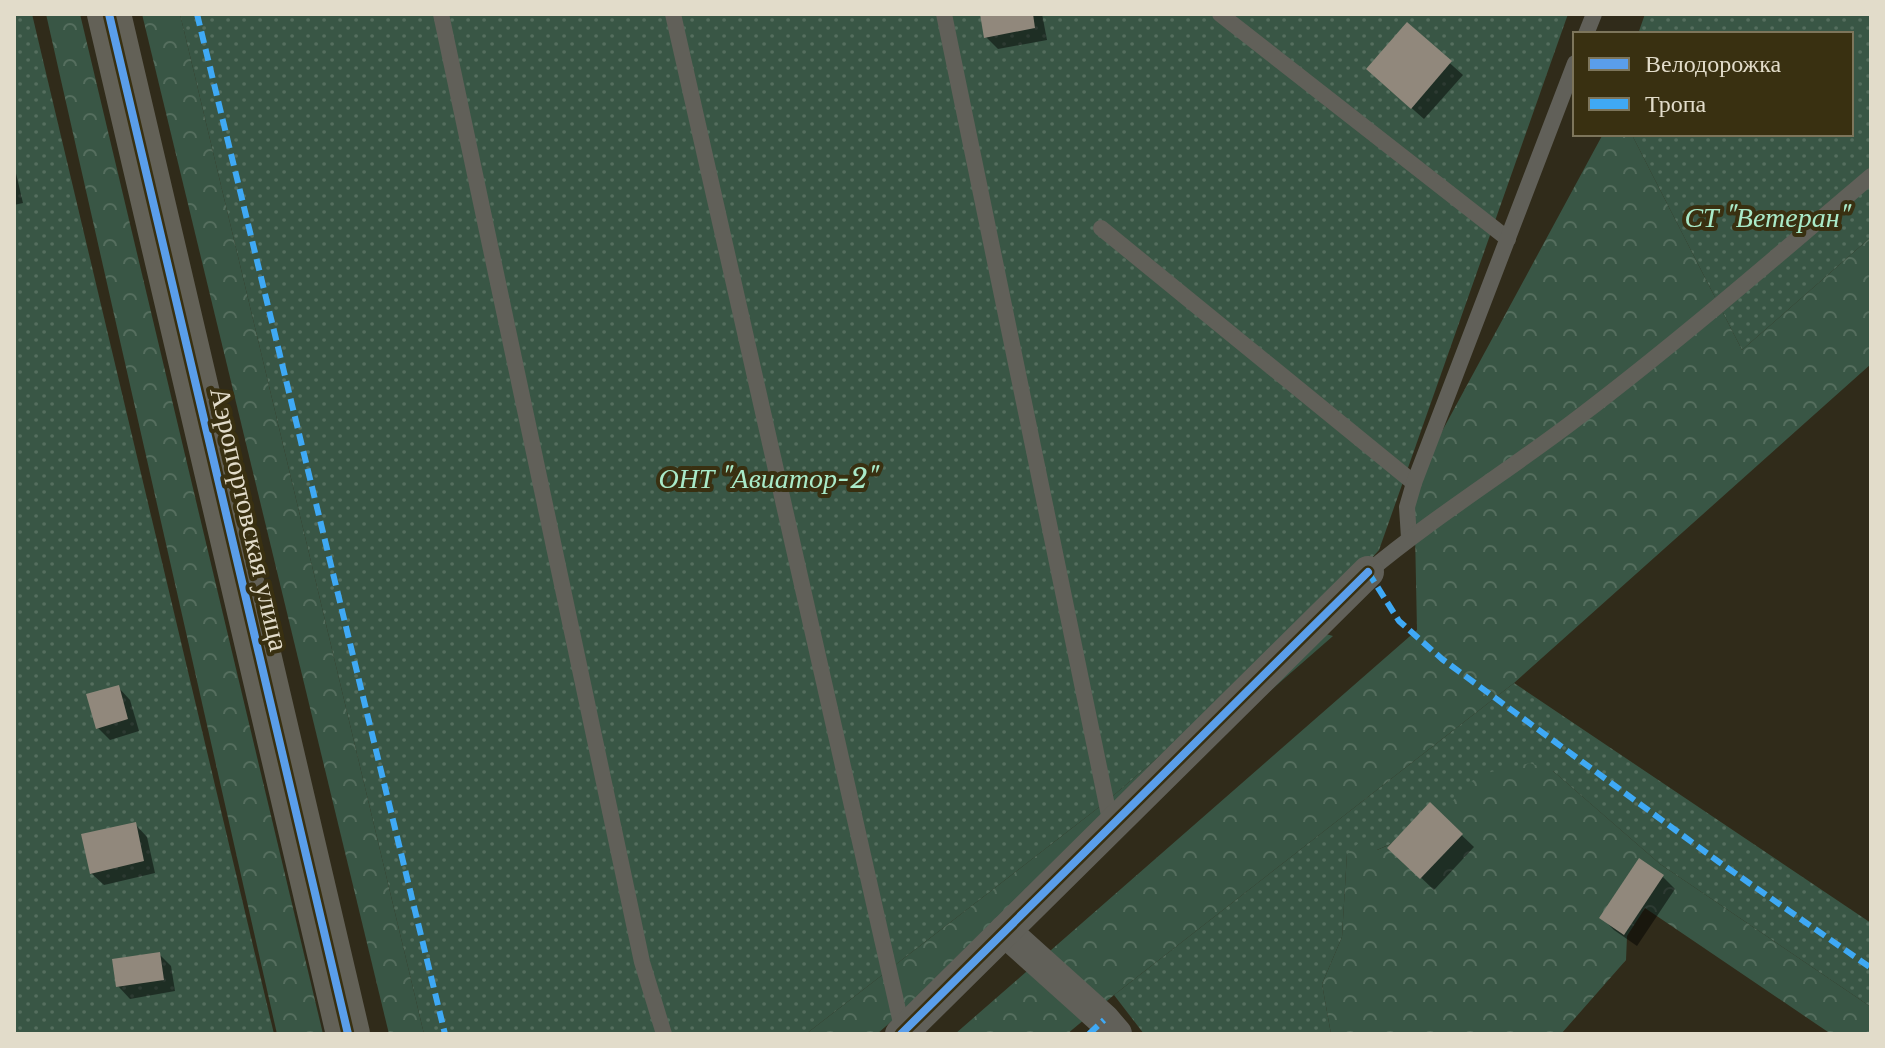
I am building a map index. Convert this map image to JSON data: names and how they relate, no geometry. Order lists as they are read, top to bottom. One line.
{"streets":{"street":["Аэропортовская улица"]},"parks":["СТ \"Ветеран\"","ОНТ \"Авиатор-2\""],"legend":["Велодорожка","Тропа"]}
